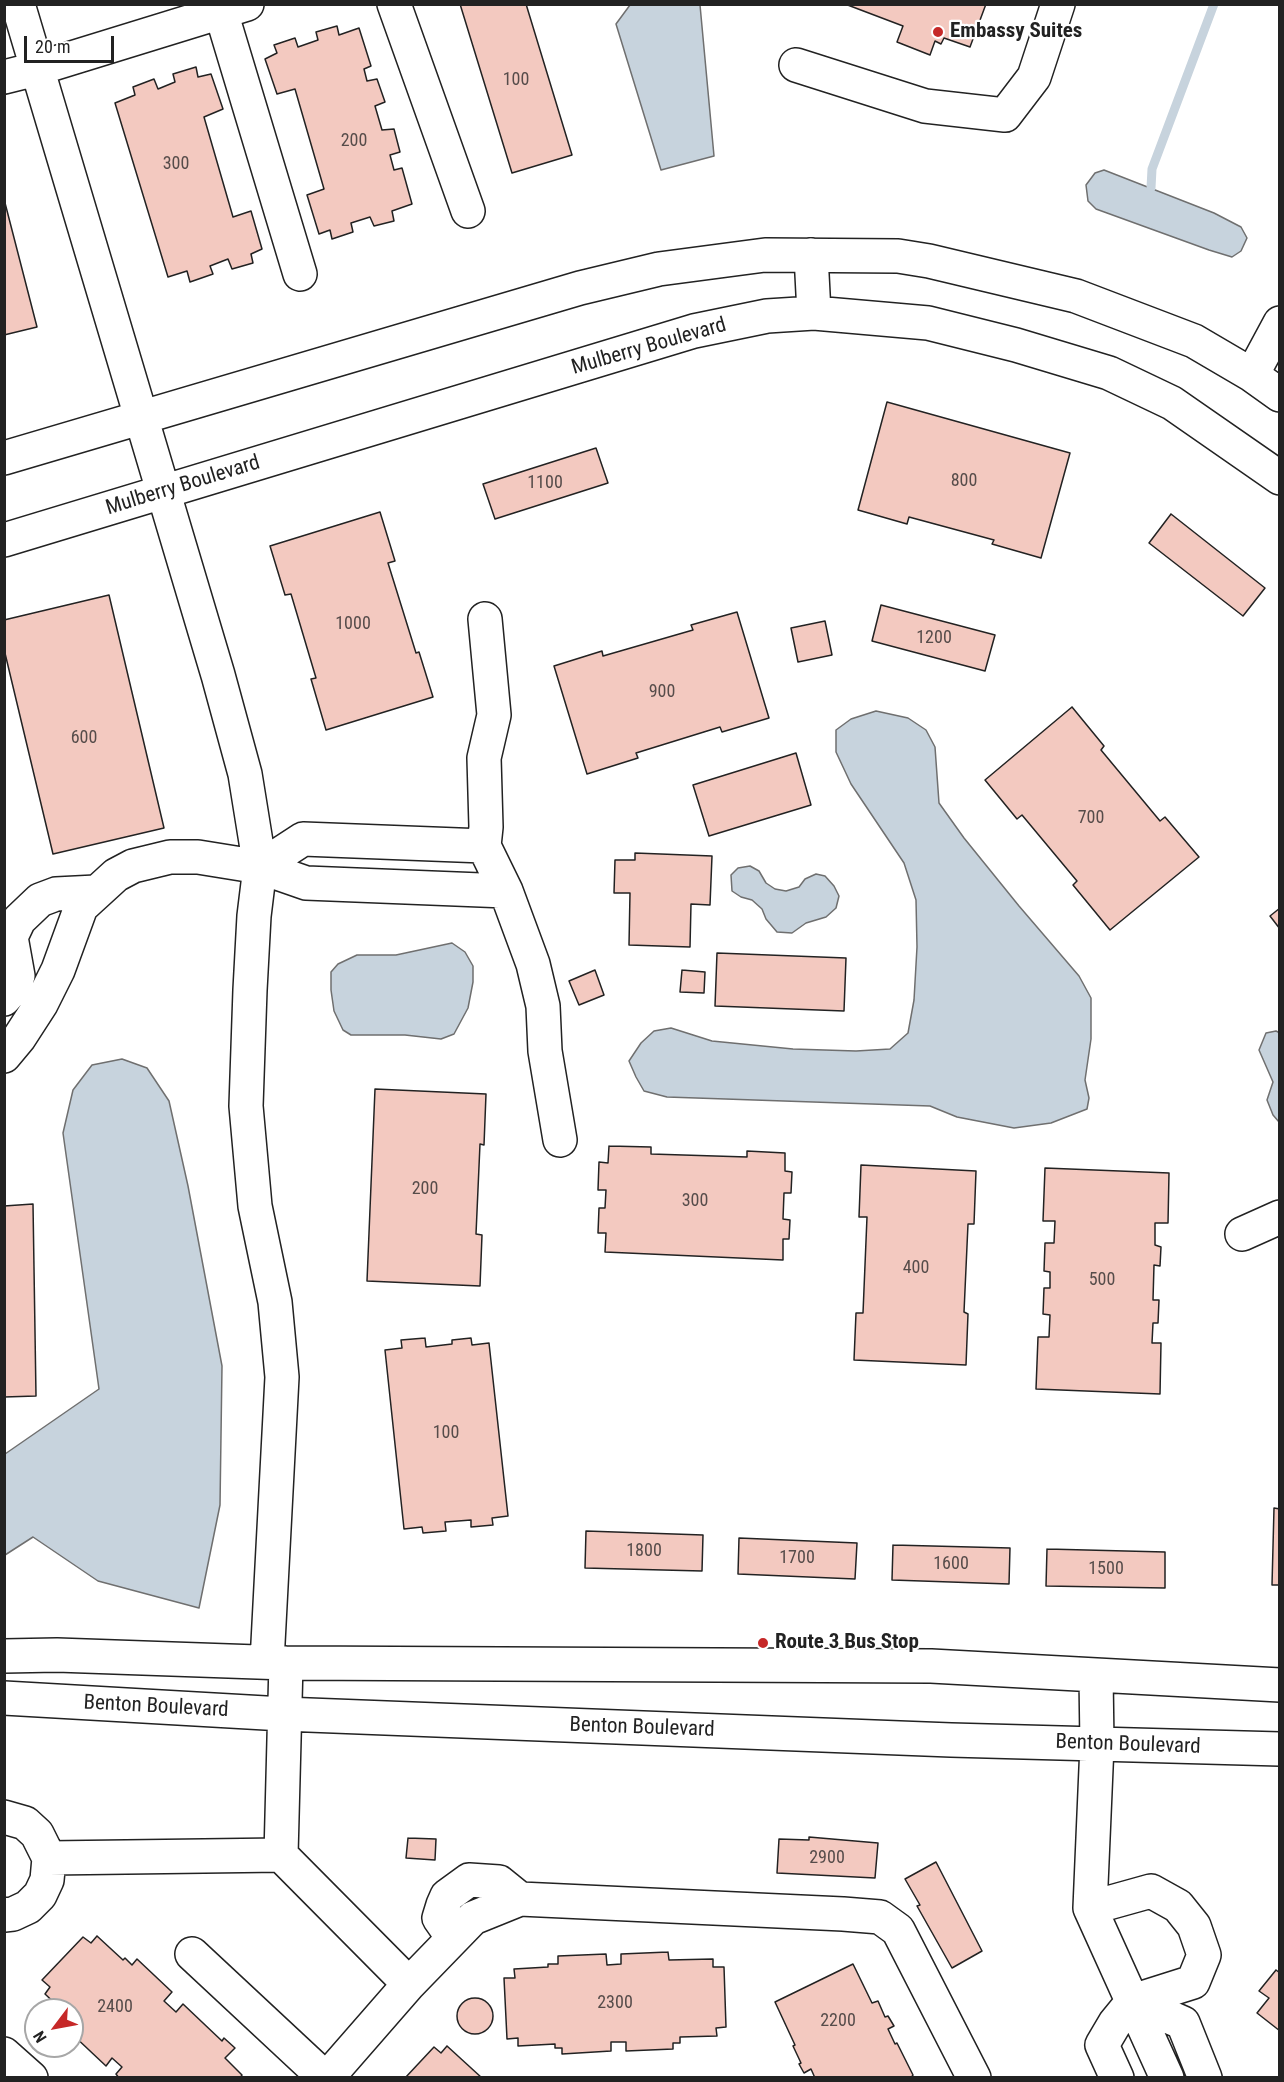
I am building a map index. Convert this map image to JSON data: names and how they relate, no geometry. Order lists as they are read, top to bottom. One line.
{"streets":{"street":["Mulberry Boulevard","Benton Boulevard"]},"places":["Embassy Suites","Route 3 Bus Stop"],"house_numbers":["100","200","300","800","1100","1000","1200","900","600","700","200","300","400","500","100","1800","1700","1600","1500","2900","2300","2400","2200"],"scale_bar":"20 m","north":"bottom left"}
